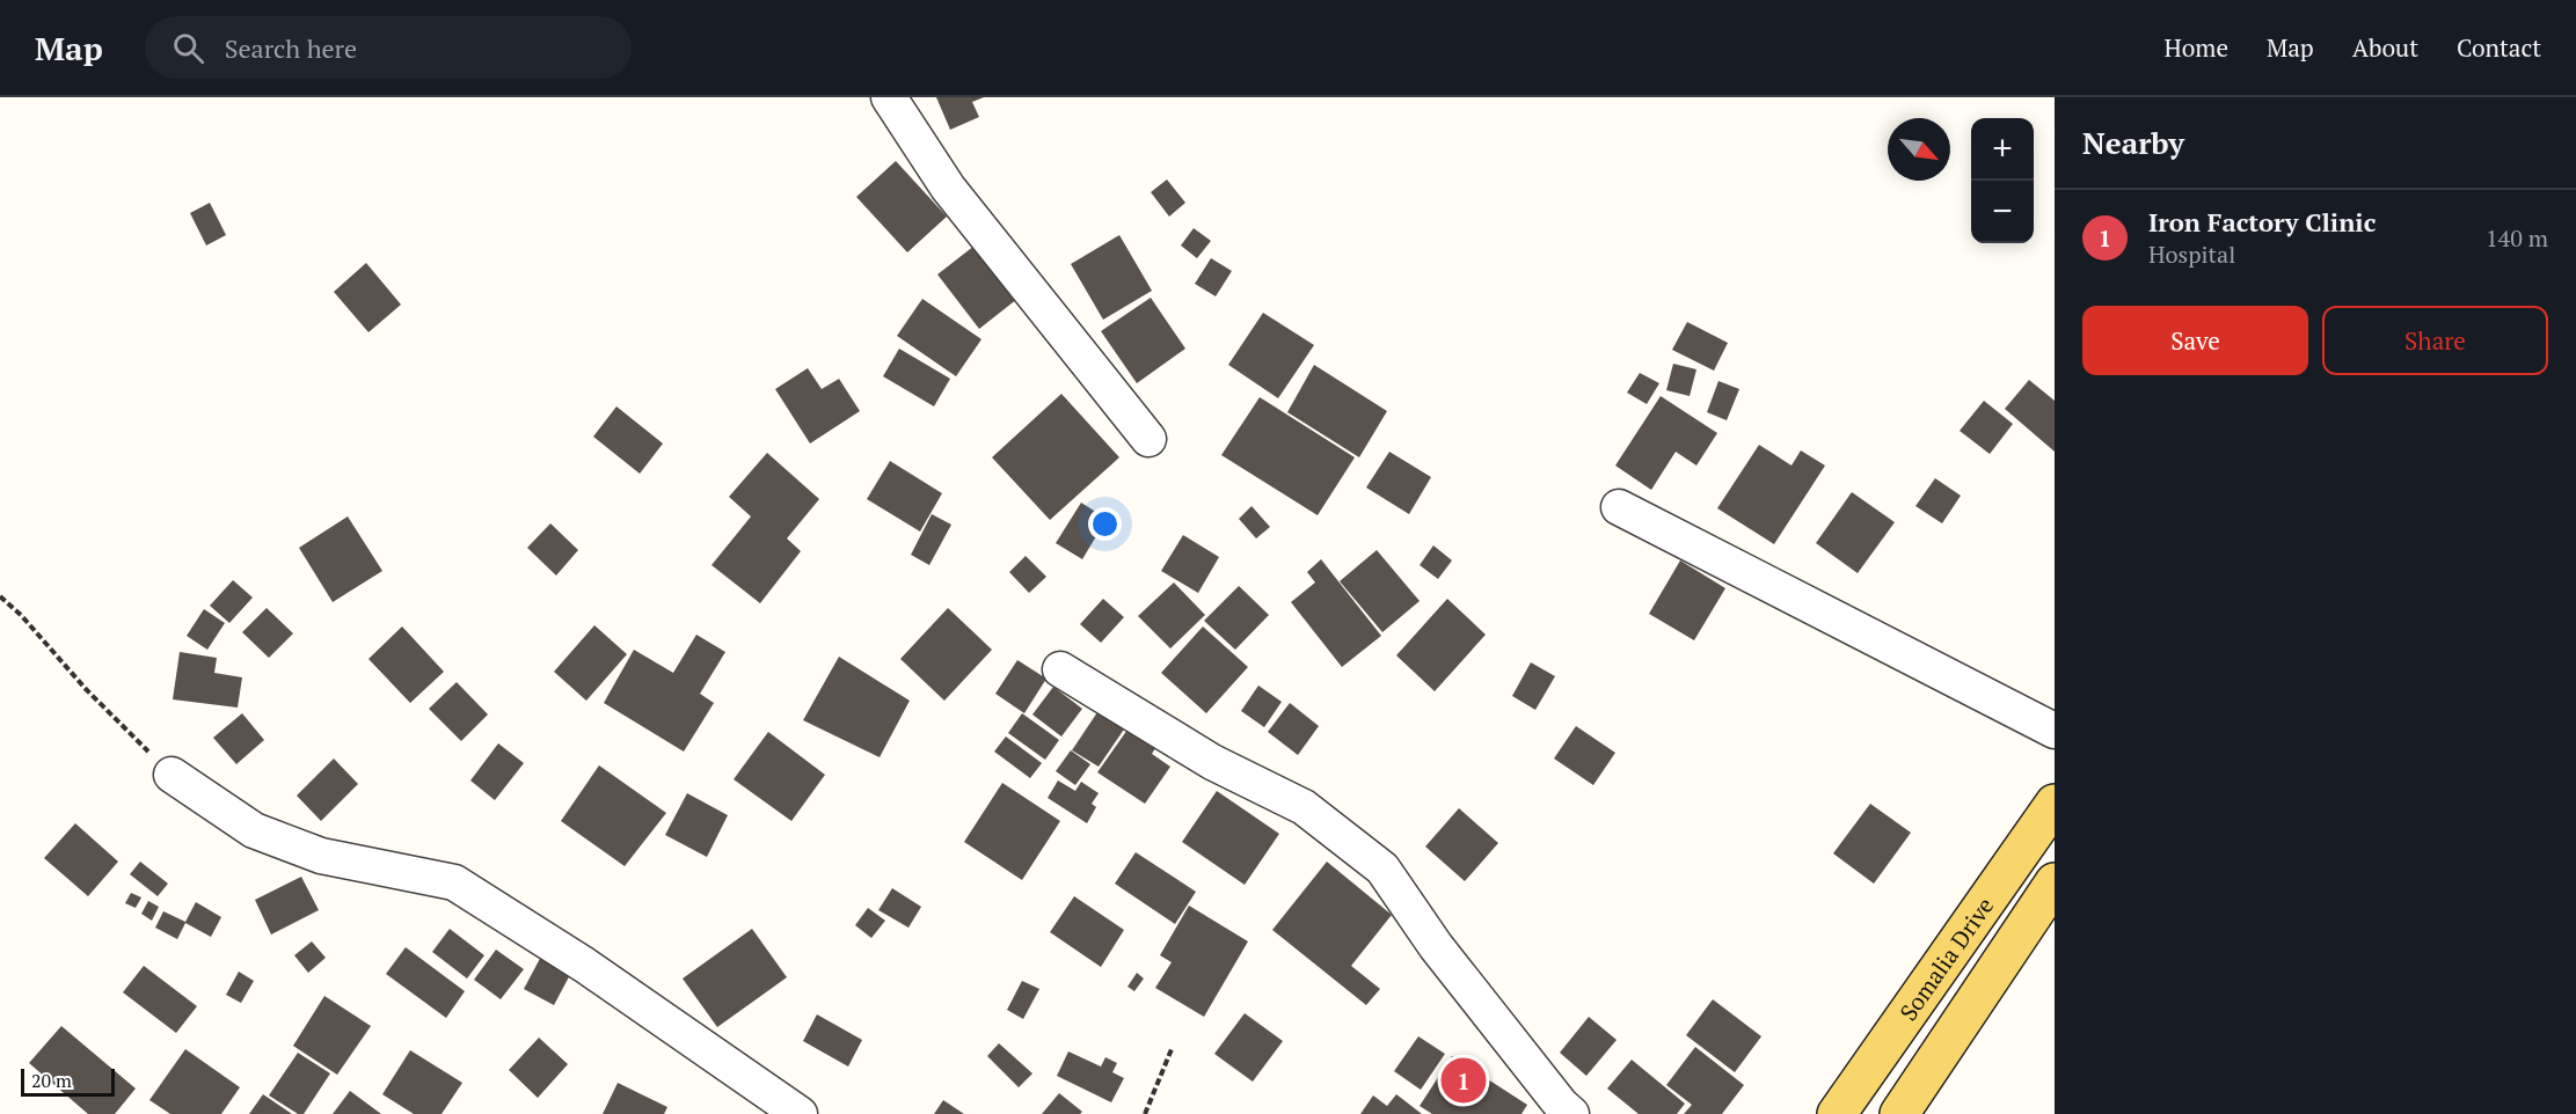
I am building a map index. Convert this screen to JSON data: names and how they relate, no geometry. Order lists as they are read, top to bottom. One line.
{"streets":{"main road":["Somalia Drive"]},"scale_bar":"20 m","north":"bottom right","page":{"header":"Map","search":"Search here","nav":["Home","Map","About","Contact"],"heading":"Nearby","map_buttons":["+","−"],"list":[{"mark":"1","name":"Iron Factory Clinic","note":"Hospital","value":"140 m"}],"buttons":["Save","Share"],"pins":"1","scale":"20 m"}}
